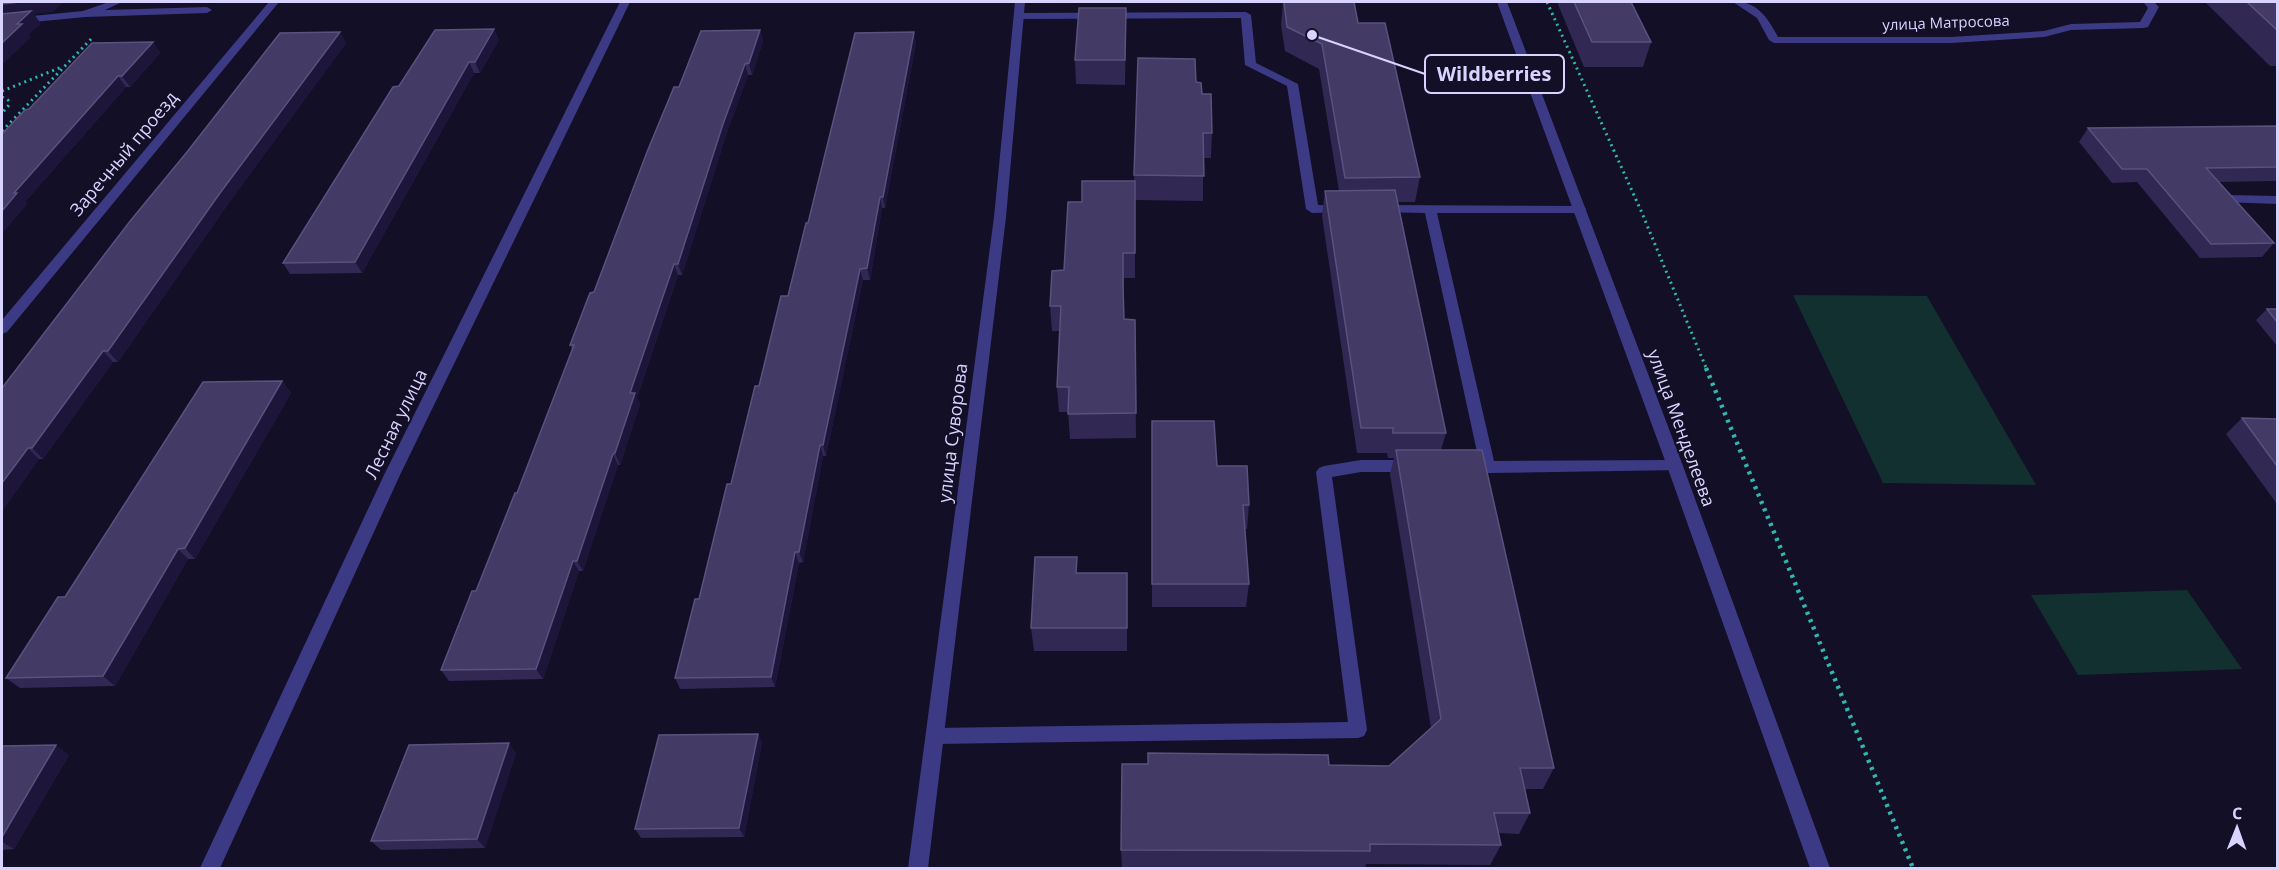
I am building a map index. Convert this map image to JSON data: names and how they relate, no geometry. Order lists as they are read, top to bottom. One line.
{"streets":{"street":["улица Матросова","Заречный проезд","Лесная улица","улица Менделеева","улица Суворова"]},"places":["Wildberries"],"north":"top"}
